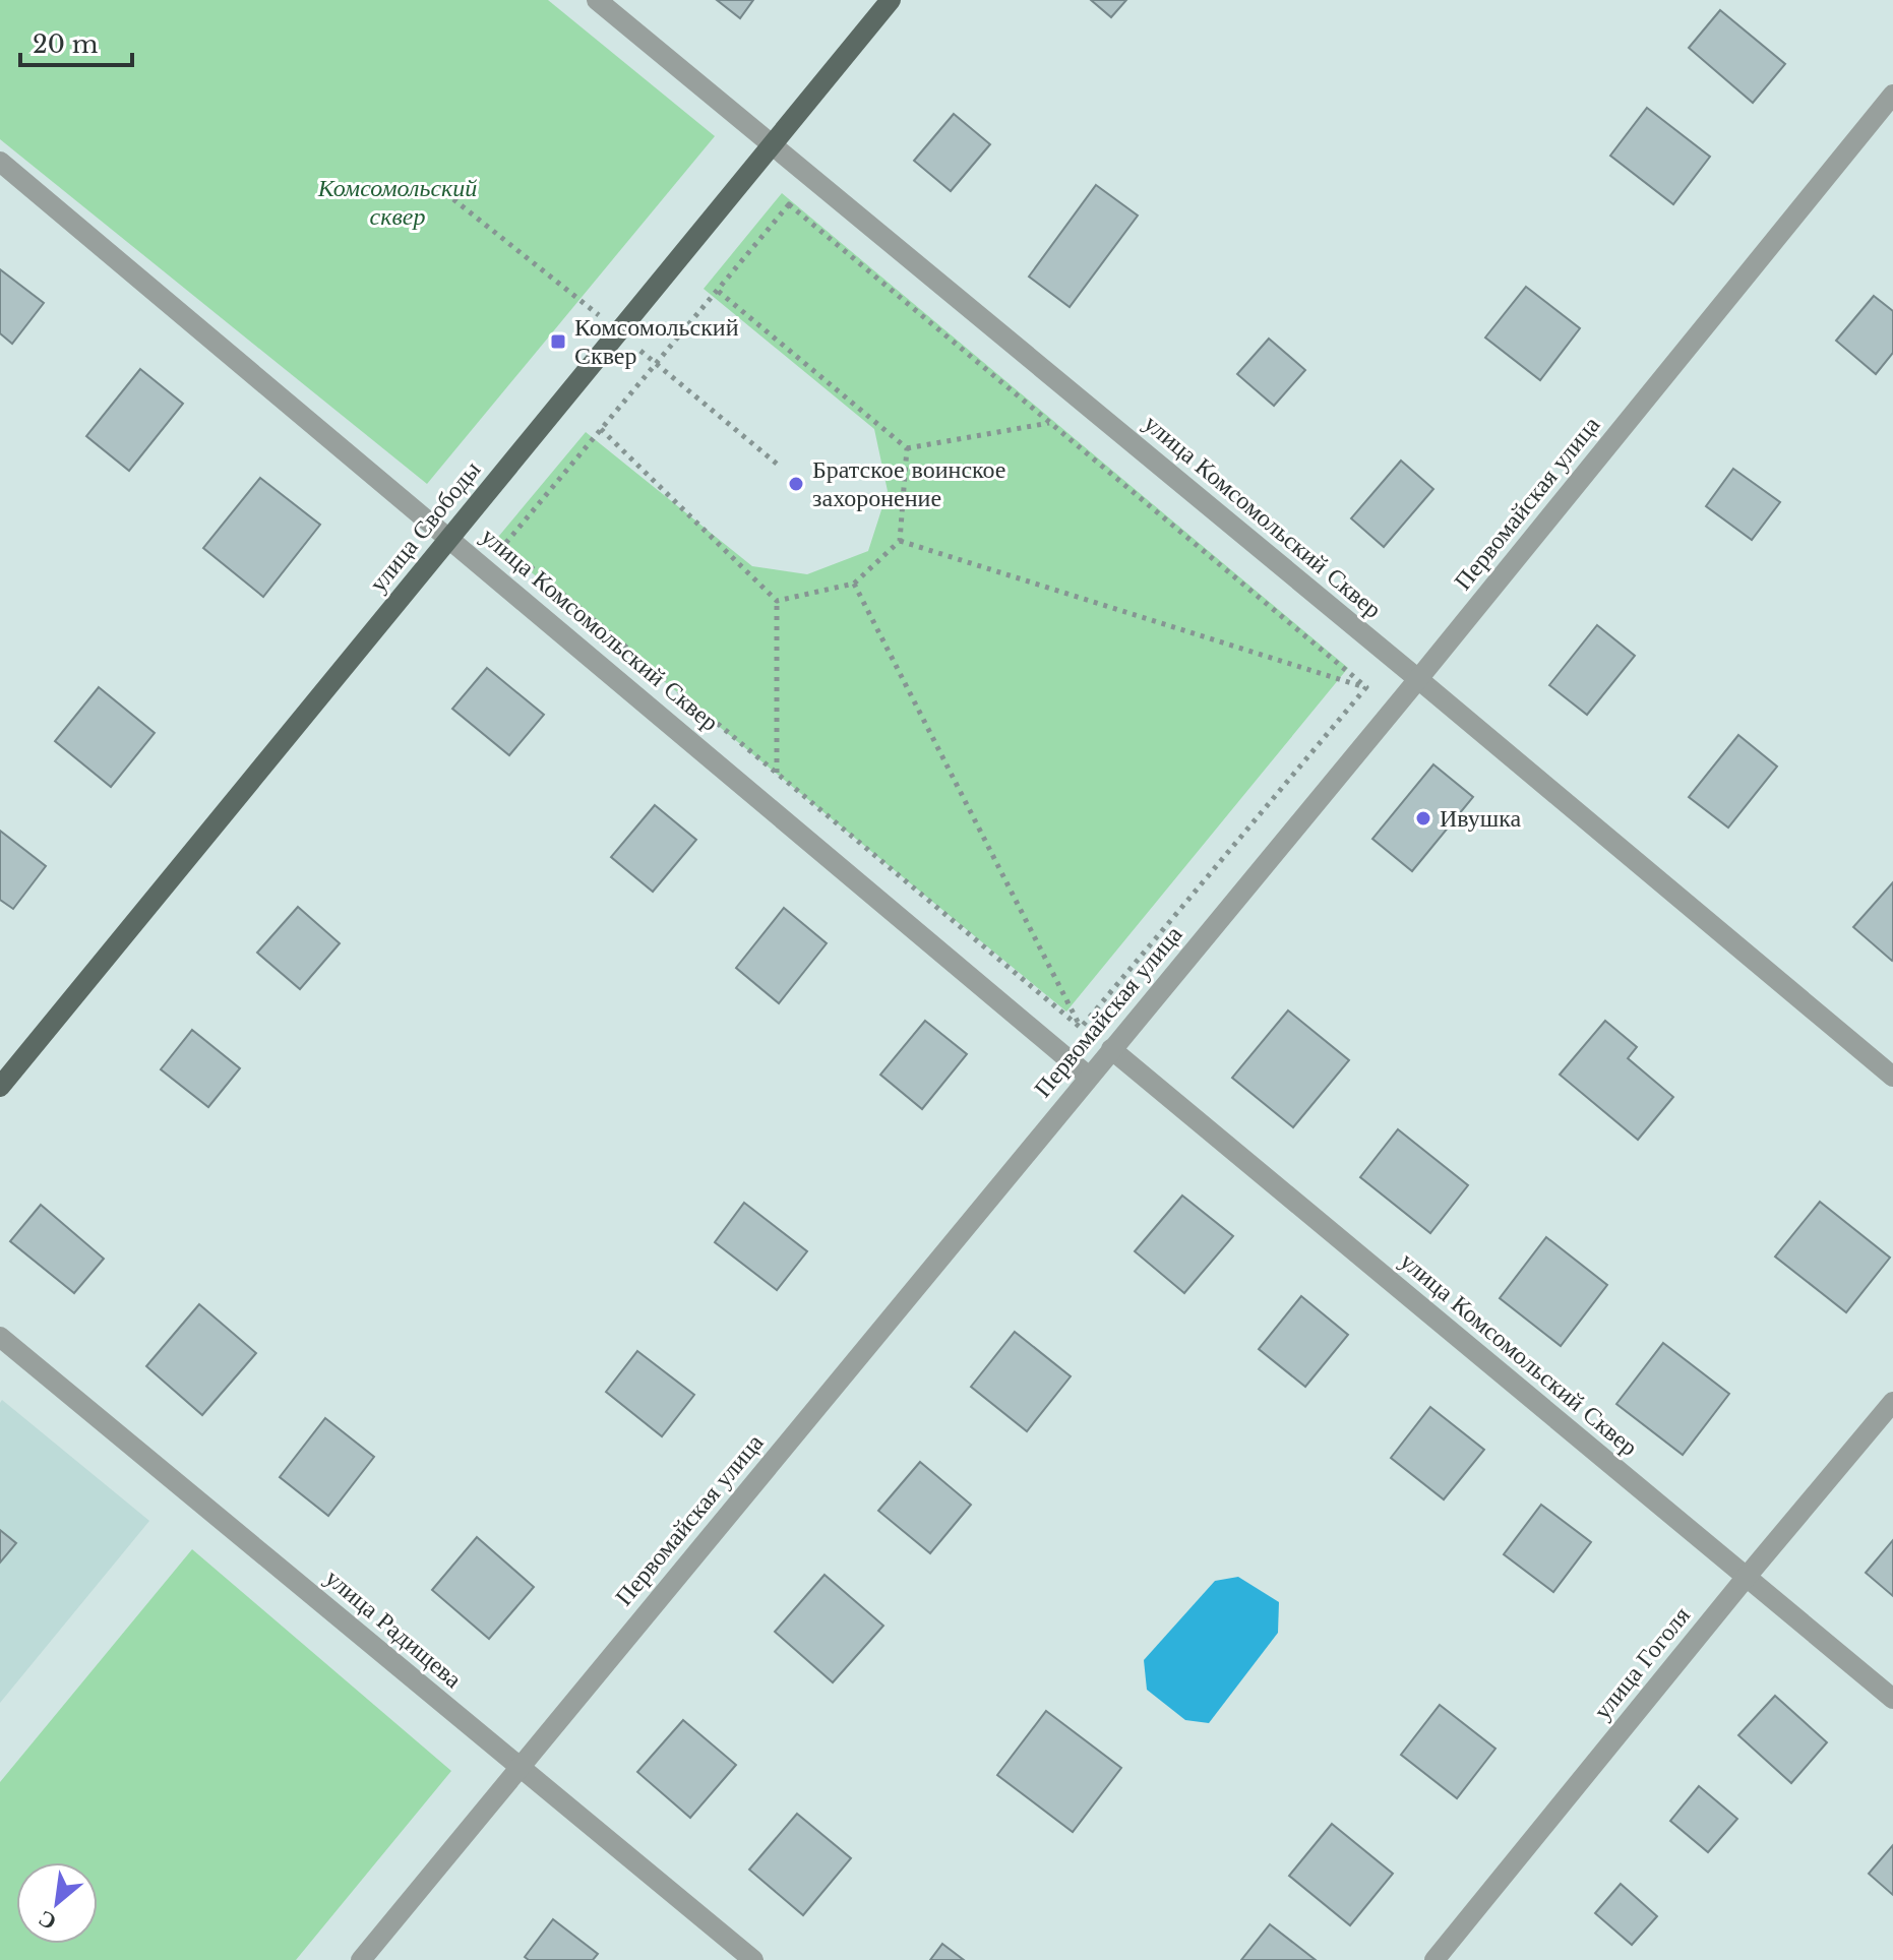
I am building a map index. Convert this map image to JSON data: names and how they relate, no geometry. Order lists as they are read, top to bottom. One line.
{"streets":{"main road":["улица Свободы"],"street":["Первомайская улица","улица Комсомольский Сквер","улица Радищева","улица Гоголя"]},"crossings":[["Первомайская улица","улица Комсомольский Сквер"],["Первомайская улица","улица Радищева"],["улица Комсомольский Сквер","улица Свободы"],["улица Комсомольский Сквер","улица Гоголя"]],"parks":["Комсомольский сквер"],"places":{"transit":["Комсомольский Сквер"],"other":["Братское воинское захоронение","Ивушка"]},"scale_bar":"20 m","north":"bottom left"}
